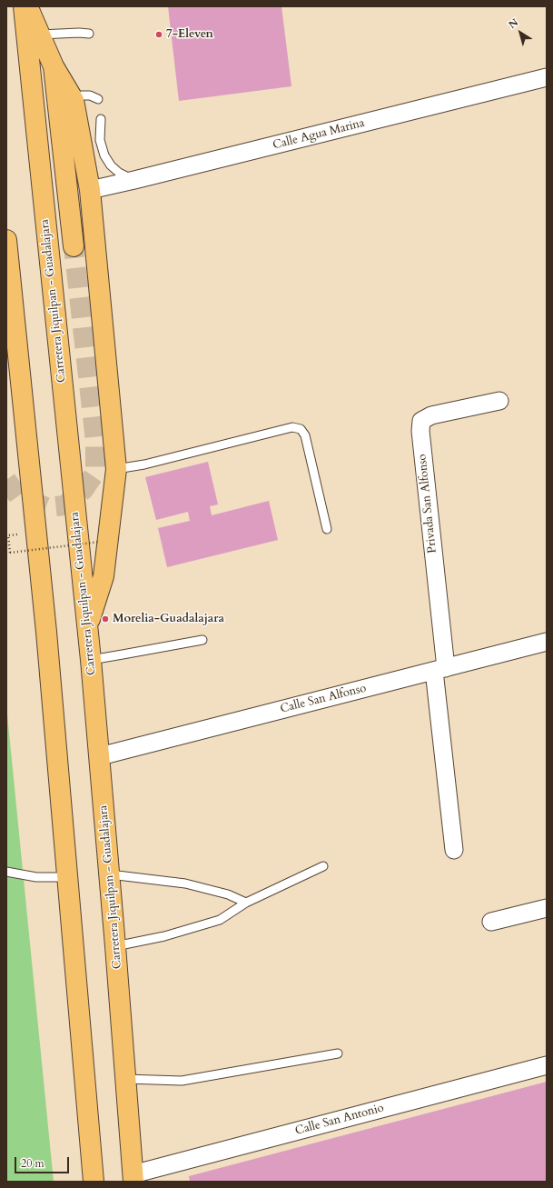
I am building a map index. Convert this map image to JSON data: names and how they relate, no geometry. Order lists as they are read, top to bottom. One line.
{"streets":{"highway":["Carretera Jiquilpan - Guadalajara"],"street":["Calle Agua Marina","Privada San Alfonso","Calle San Alfonso","Calle San Antonio"]},"crossings":[["Carretera Jiquilpan - Guadalajara","Calle San Alfonso"],["Carretera Jiquilpan - Guadalajara","Calle San Antonio"],["Privada San Alfonso","Calle San Alfonso"]],"places":["7-Eleven","Morelia-Guadalajara"],"scale_bar":"20 m","north":"top left"}
